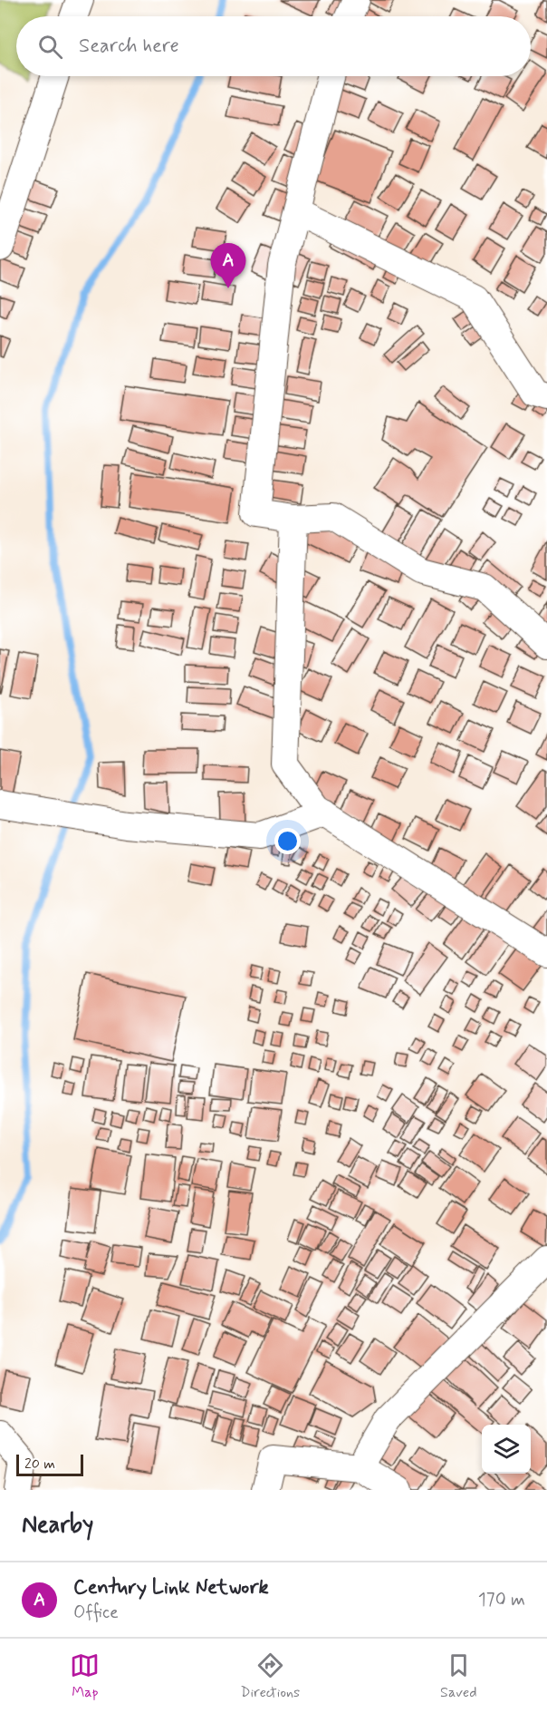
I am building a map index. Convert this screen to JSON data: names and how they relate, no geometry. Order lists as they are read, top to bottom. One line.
{"scale_bar":"20 m","page":{"search":"Search here","pins":"A","scale":"20 m","heading":"Nearby","list":[{"mark":"A","name":"Century Link Network","note":"Office","value":"170 m"}],"nav":["Map","Directions","Saved"]}}
